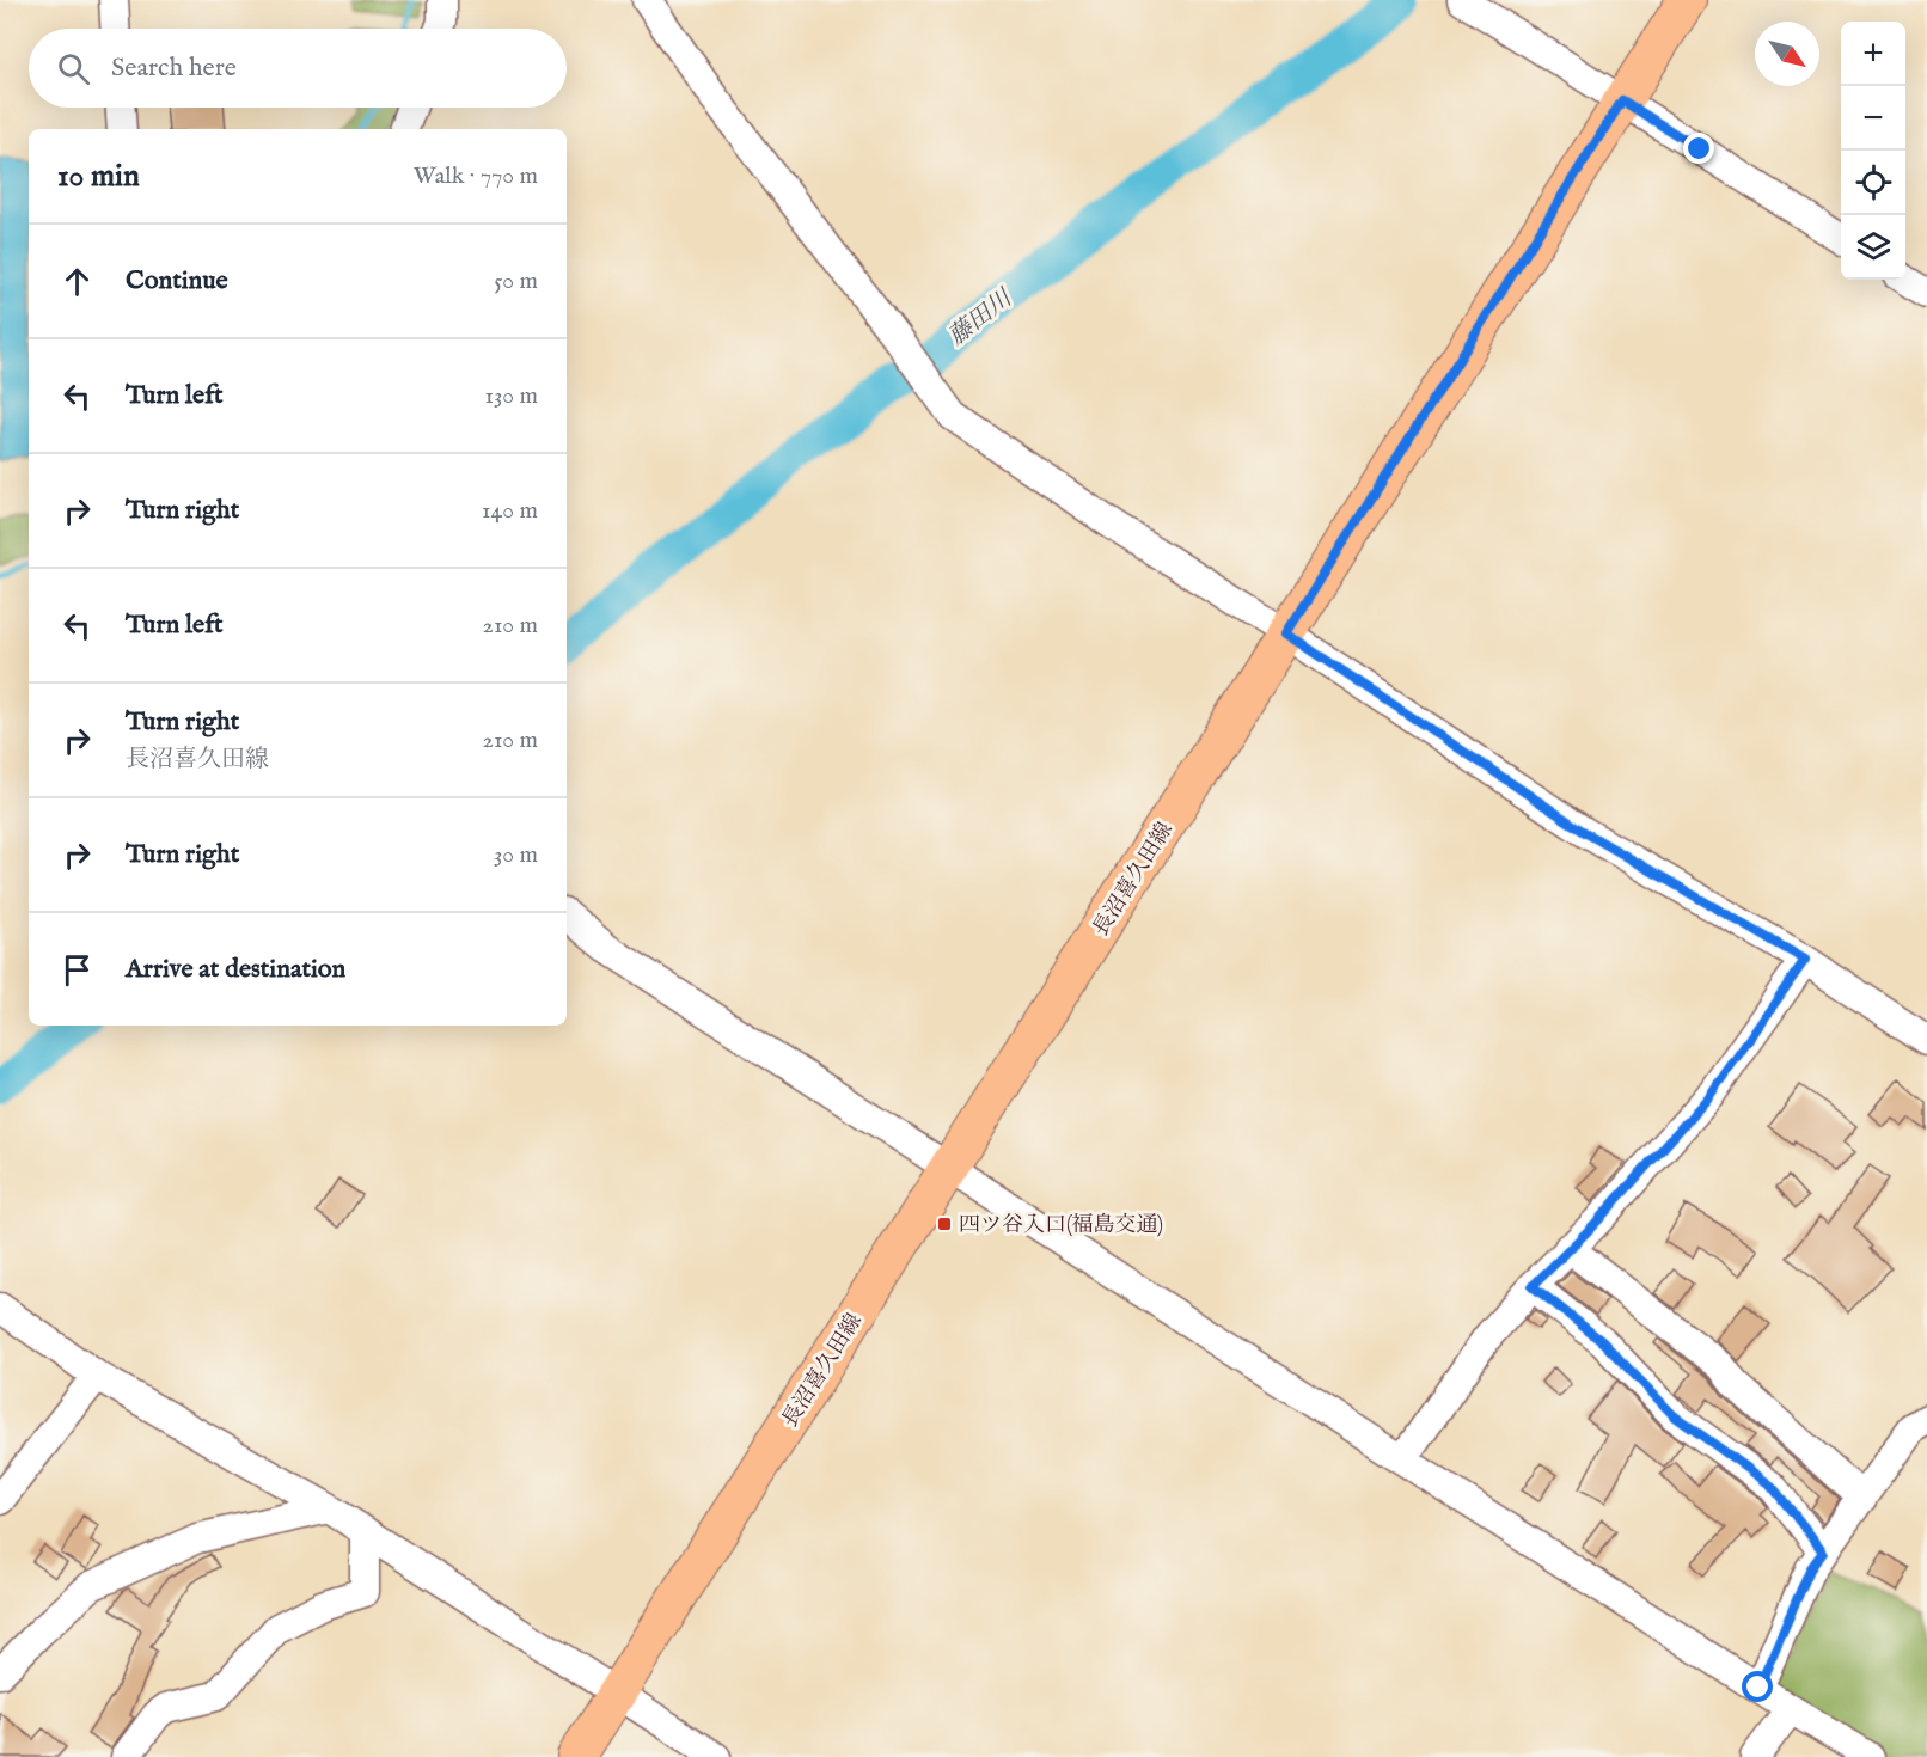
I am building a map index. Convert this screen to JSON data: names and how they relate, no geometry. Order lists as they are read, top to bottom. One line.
{"streets":{"main road":["長沼喜久田線"]},"water":["藤田川"],"places":{"transit":["四ツ谷入口(福島交通)"]},"north":"bottom right","page":{"map_buttons":["+","−"],"search":"Search here","heading":["10 min","Walk · 770 m"],"list":[["Continue","50 m"],["Turn left","130 m"],["Turn right","140 m"],["Turn left","210 m"],["Turn right","長沼喜久田線","210 m"],["Turn right","30 m"],"Arrive at destination"]}}
